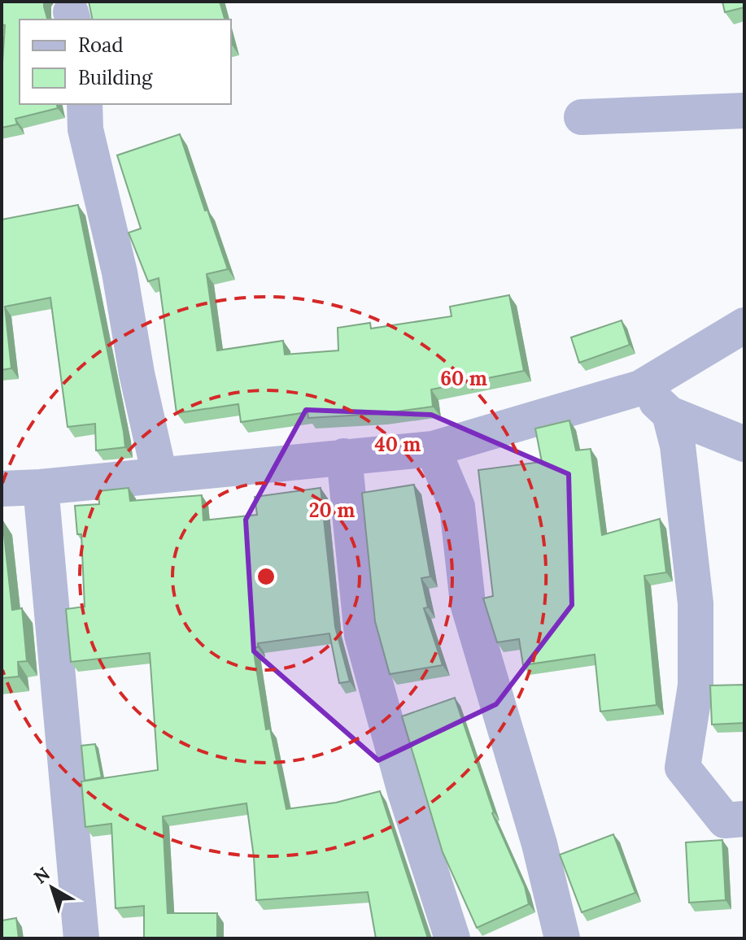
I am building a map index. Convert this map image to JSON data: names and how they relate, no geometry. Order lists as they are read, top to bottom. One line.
{"legend":["Road","Building"],"north":"top left","rings":["60 m","40 m","20 m"]}
